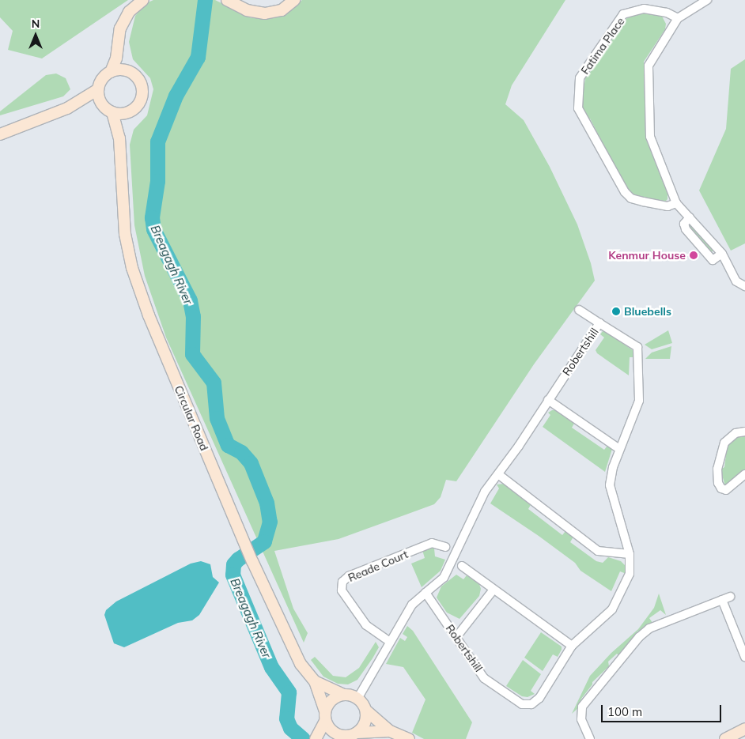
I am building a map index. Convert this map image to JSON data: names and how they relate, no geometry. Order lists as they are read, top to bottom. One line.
{"streets":{"main road":["Circular Road"],"street":["Fatima Place","Robertshill","Reade Court"]},"crossings":[["Robertshill","Circular Road"],["Robertshill","Reade Court"]],"water":["Breagagh River"],"places":["Kenmur House","Bluebells"],"scale_bar":"100 m","north":"top"}
